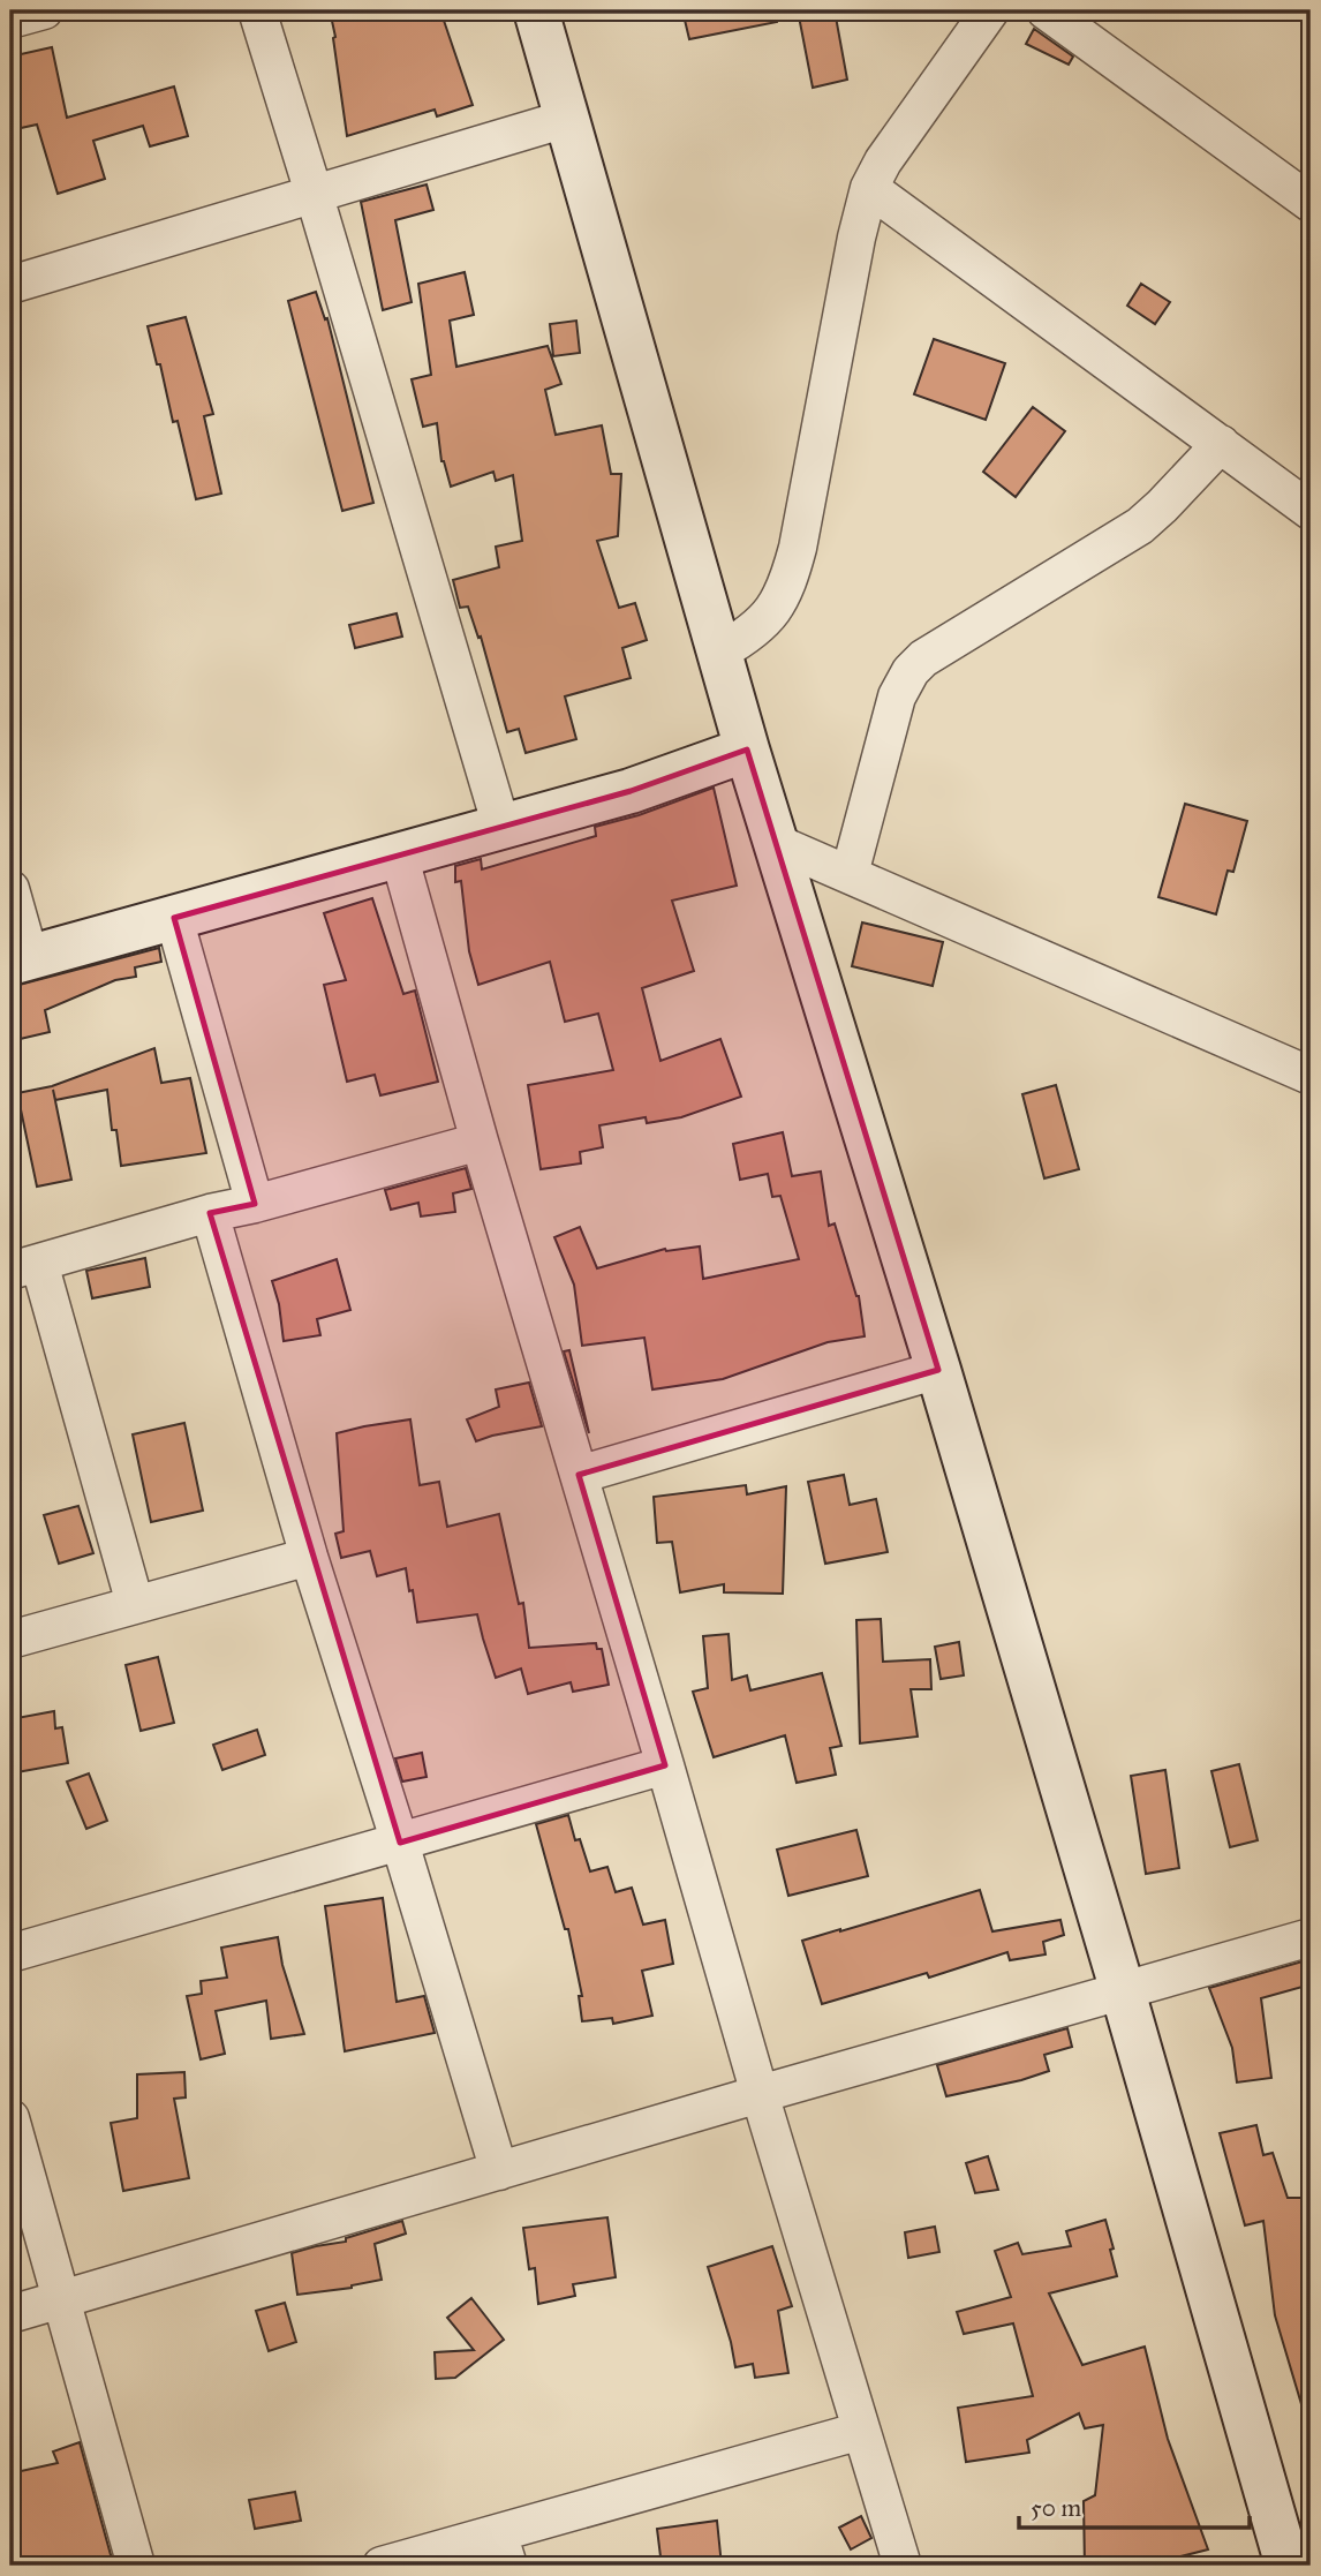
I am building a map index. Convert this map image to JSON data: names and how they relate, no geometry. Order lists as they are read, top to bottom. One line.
{"scale_bar":"50 m"}
